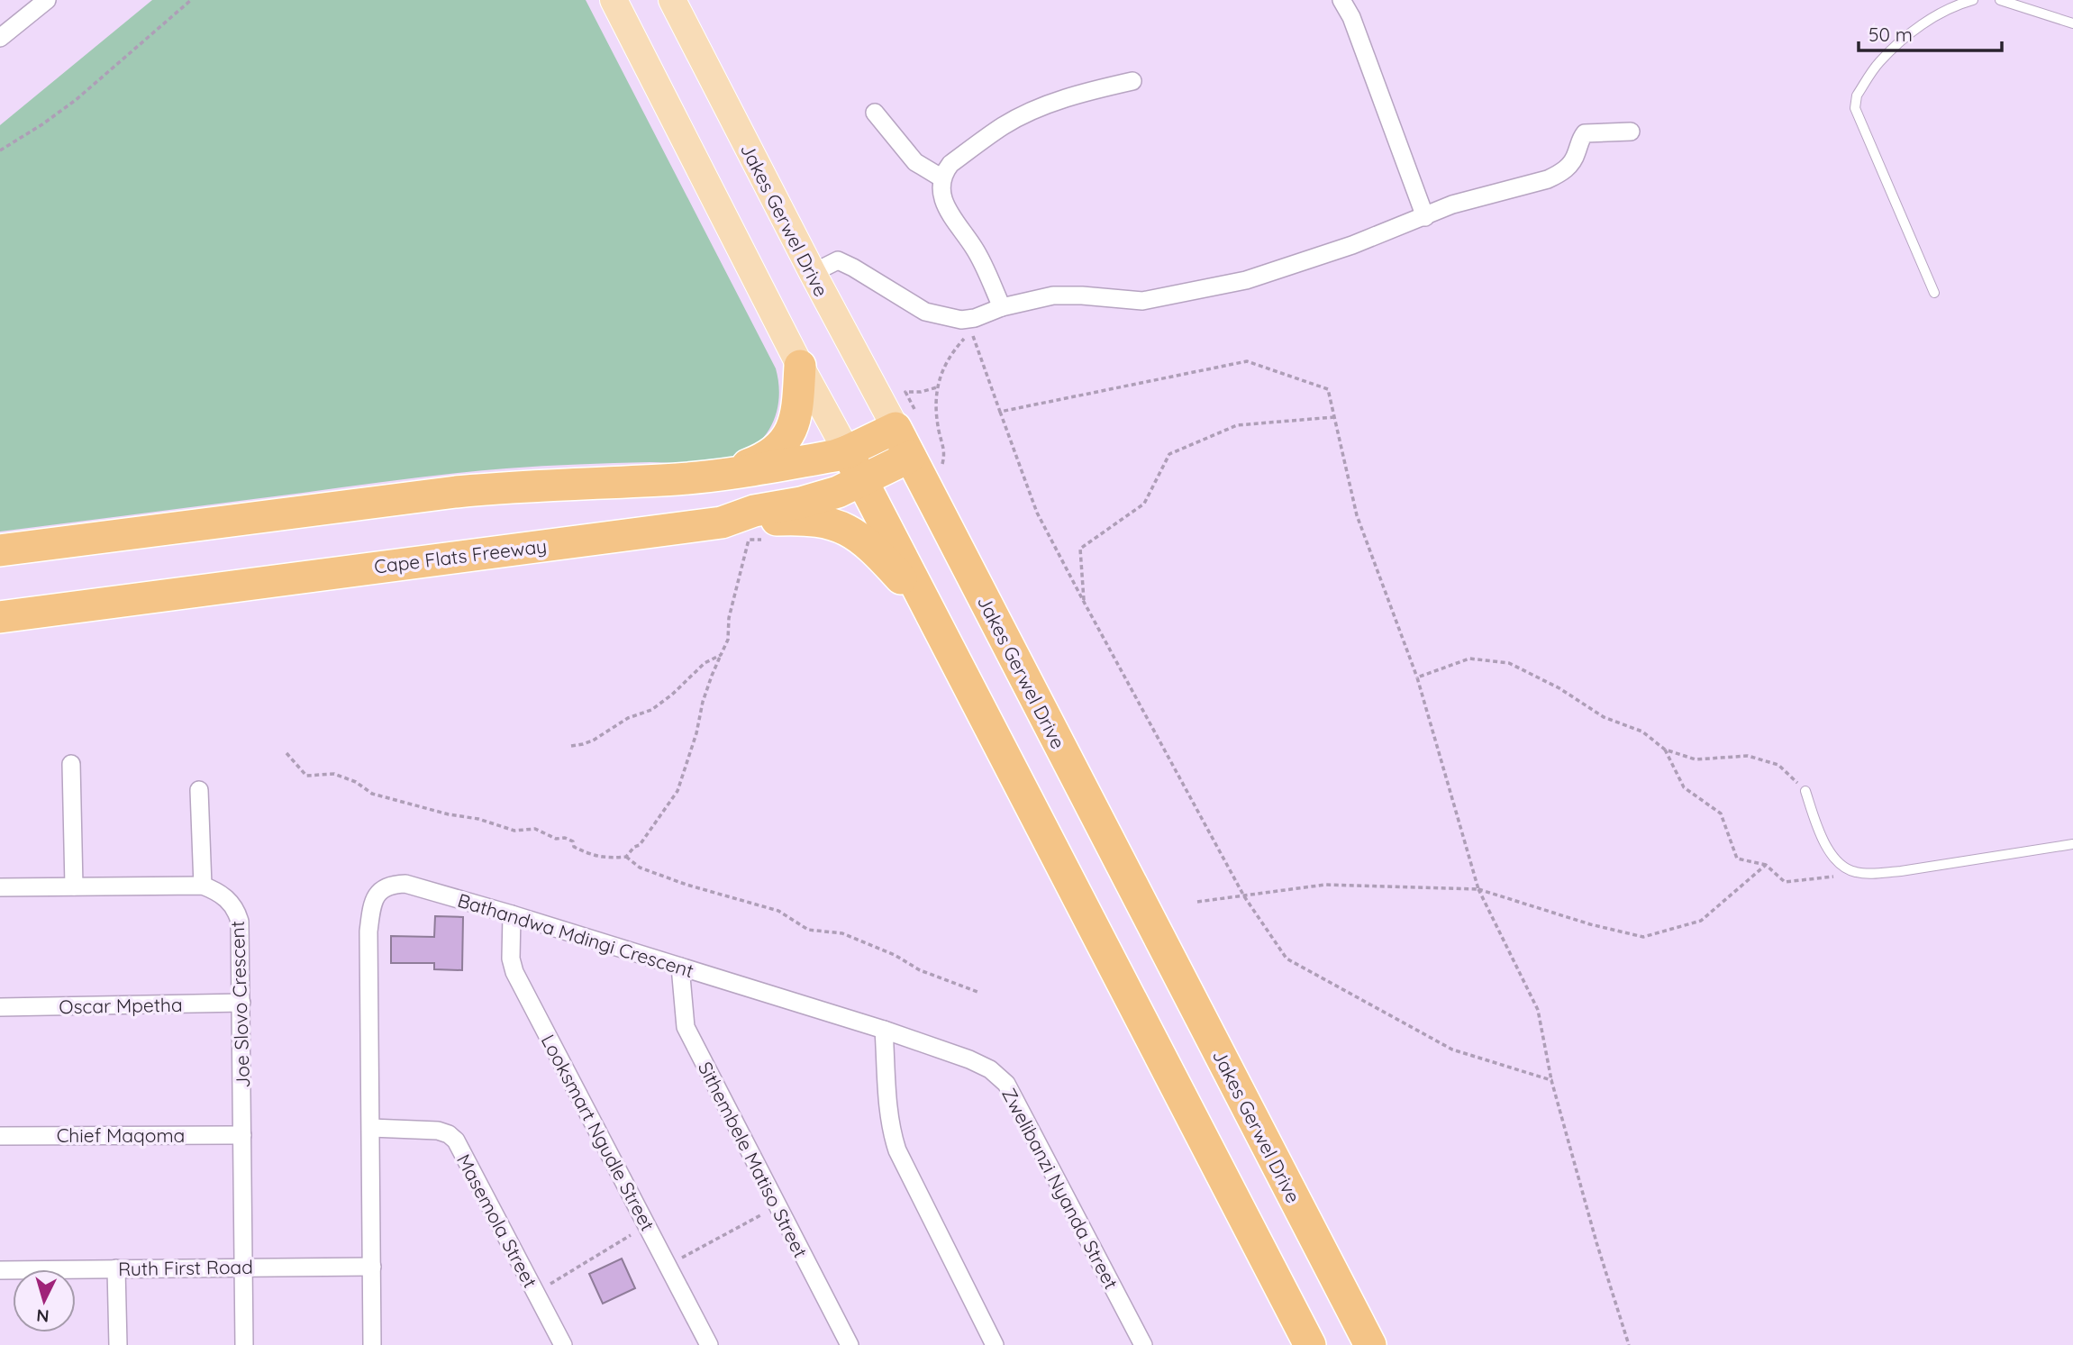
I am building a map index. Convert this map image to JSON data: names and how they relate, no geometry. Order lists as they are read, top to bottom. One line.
{"streets":{"highway":["Jakes Gerwel Drive","Cape Flats Freeway"],"street":["Bathandwa Mdingi Crescent","Joe Slovo Crescent","Oscar Mpetha","Looksmart Ngudle Street","Chief Maqoma","Sithembele Matiso Street","Zwelibanzi Nyanda Street","Masemola Street","Ruth First Road"]},"crossings":[["Jakes Gerwel Drive","Cape Flats Freeway"],["Bathandwa Mdingi Crescent","Looksmart Ngudle Street"],["Bathandwa Mdingi Crescent","Sithembele Matiso Street"],["Bathandwa Mdingi Crescent","Zwelibanzi Nyanda Street"],["Bathandwa Mdingi Crescent","Masemola Street"],["Bathandwa Mdingi Crescent","Ruth First Road"],["Joe Slovo Crescent","Oscar Mpetha"],["Joe Slovo Crescent","Chief Maqoma"],["Joe Slovo Crescent","Ruth First Road"]],"scale_bar":"50 m","north":"bottom"}
